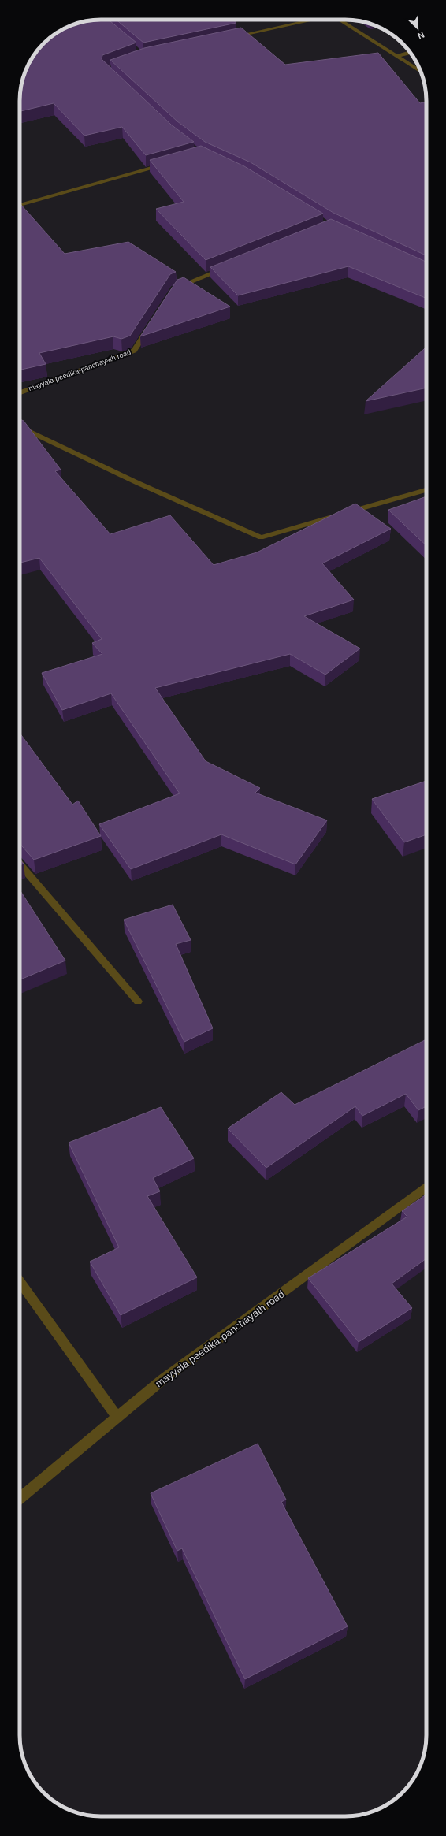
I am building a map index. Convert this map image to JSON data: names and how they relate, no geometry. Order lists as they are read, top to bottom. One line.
{"streets":{"street":["mayyala peedika-panchayath road"]},"north":"bottom right"}
